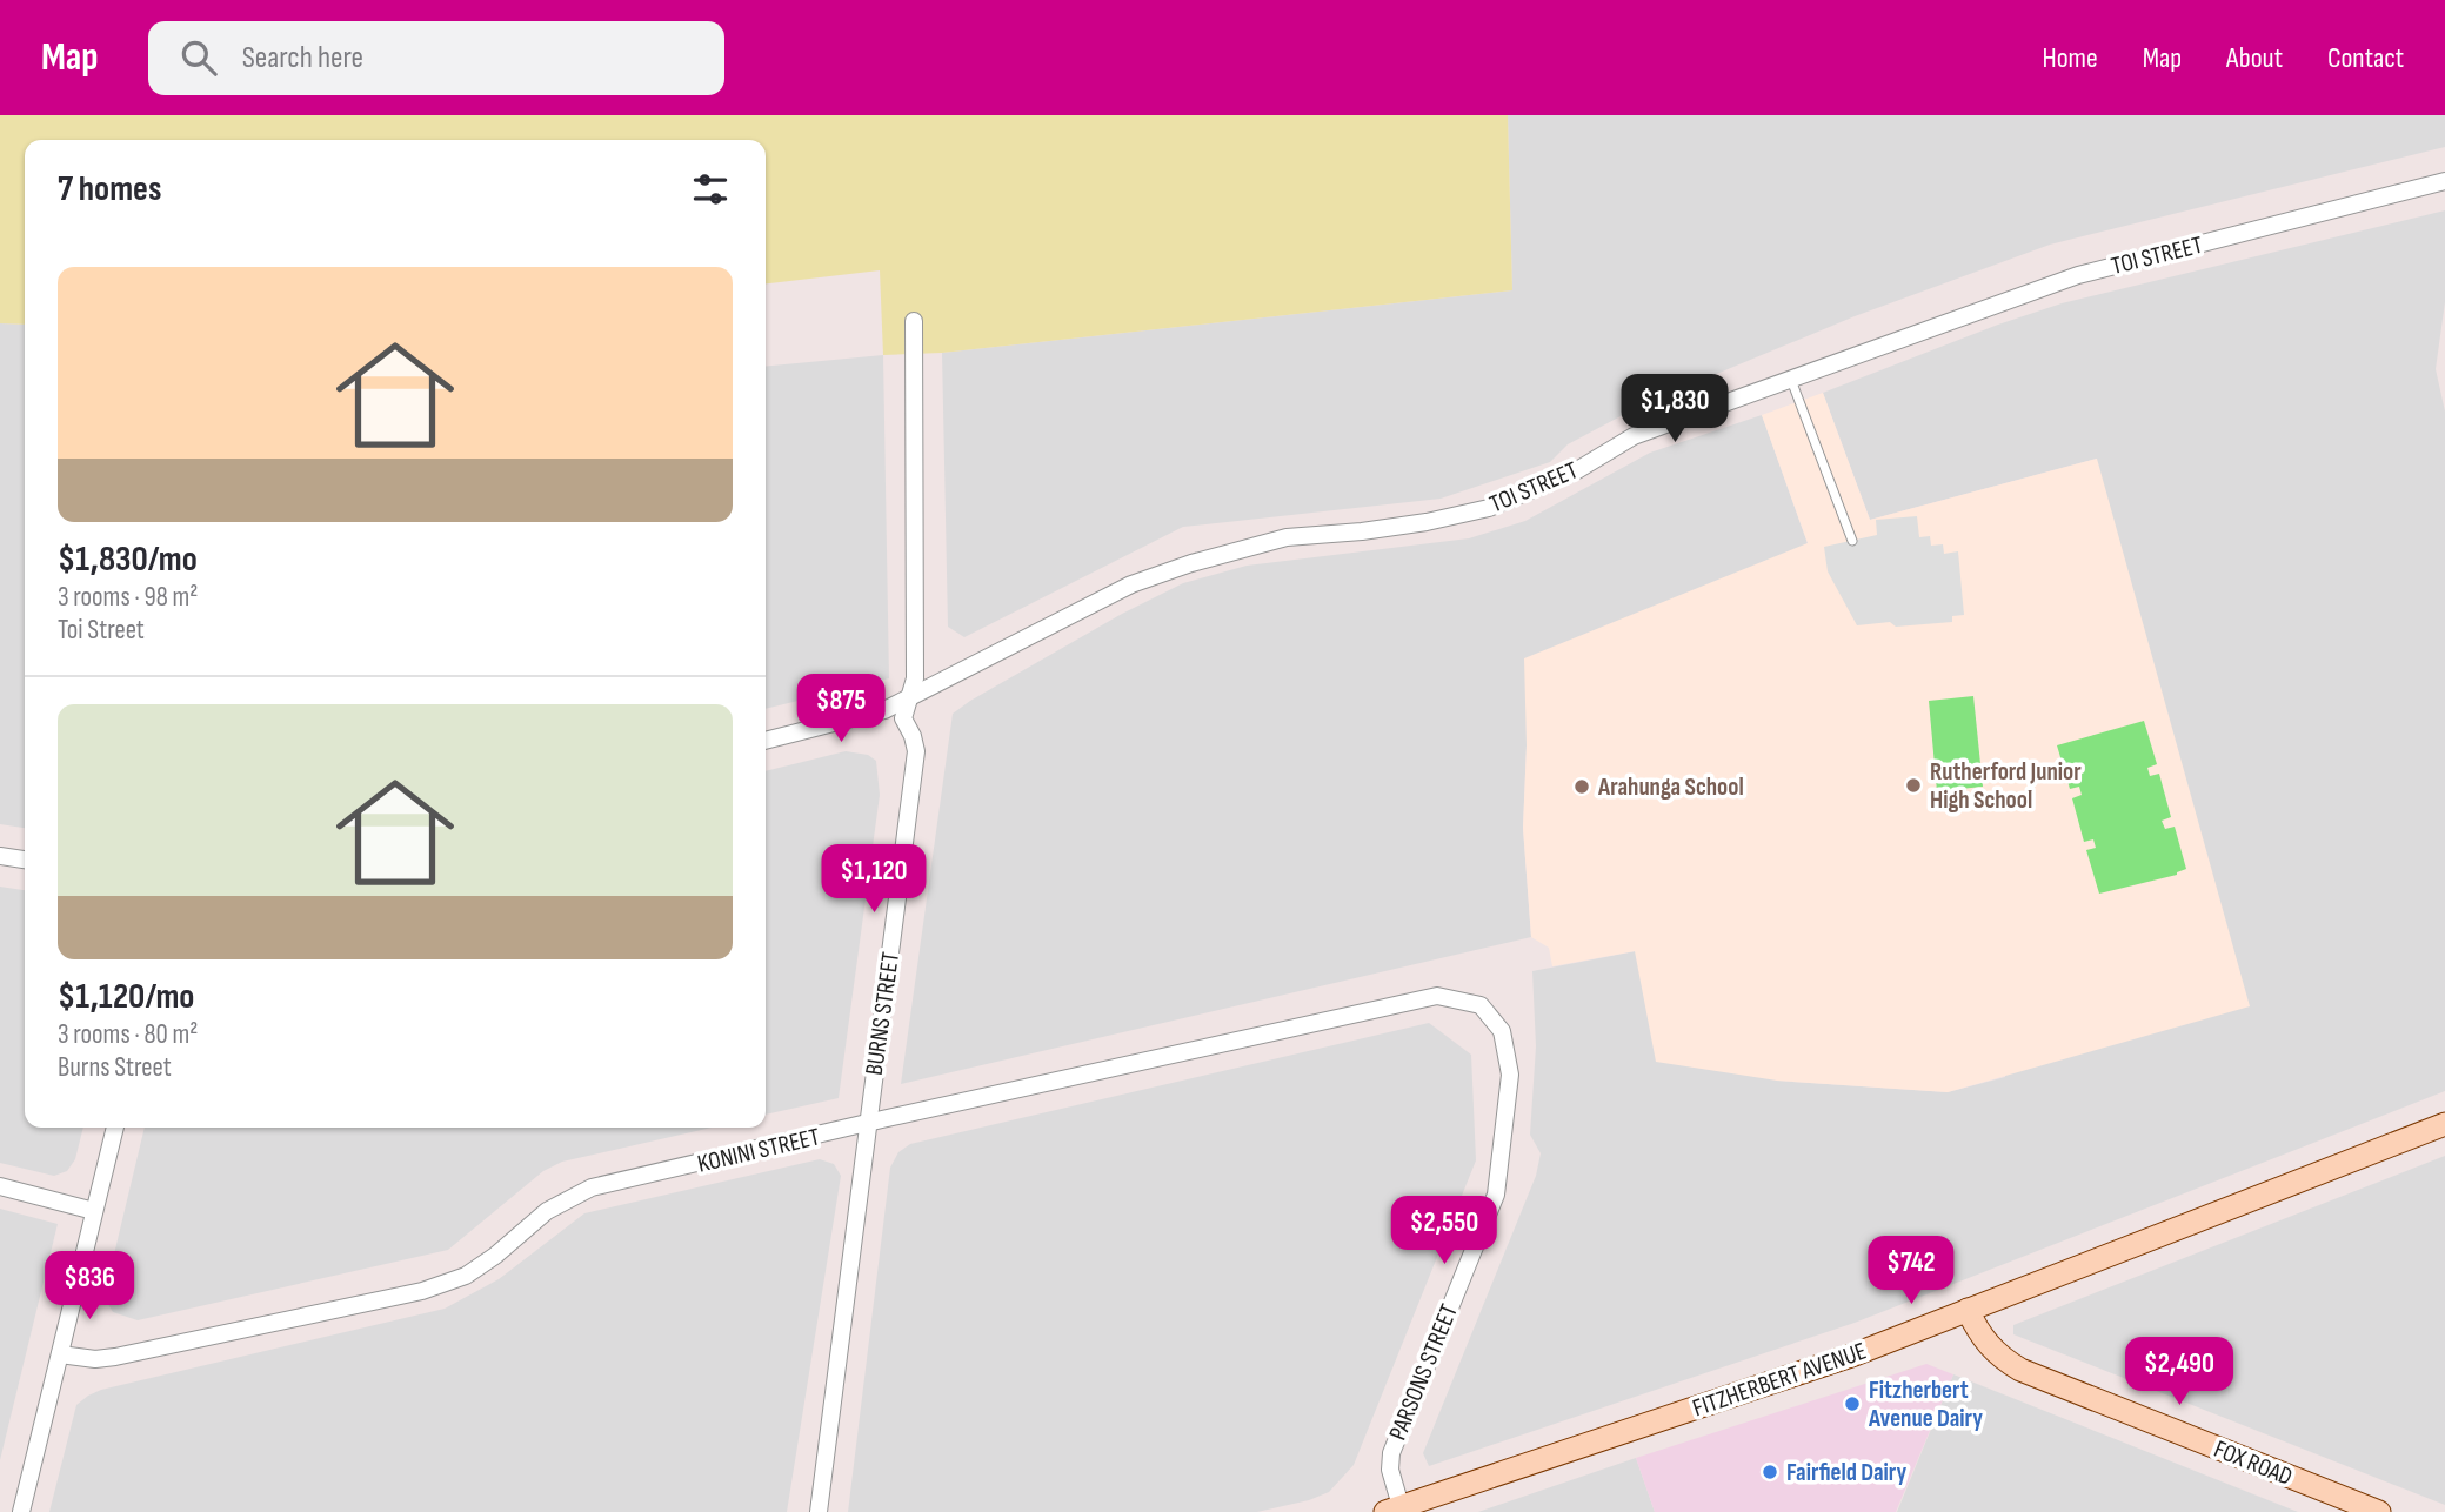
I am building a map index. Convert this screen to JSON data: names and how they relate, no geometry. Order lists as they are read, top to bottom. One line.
{"streets":{"main road":["FITZHERBERT AVENUE","FOX ROAD"],"street":["TOI STREET","BURNS STREET","KONINI STREET","PARSONS STREET"]},"crossings":[["TOI STREET","BURNS STREET"],["BURNS STREET","KONINI STREET"],["KONINI STREET","PARSONS STREET"],["PARSONS STREET","FITZHERBERT AVENUE"],["FITZHERBERT AVENUE","FOX ROAD"]],"places":["Rutherford Junior High School","Arahunga School","Fitzherbert Avenue Dairy","Fairfield Dairy"],"page":{"header":"Map","search":"Search here","nav":["Home","Map","About","Contact"],"heading":"7 homes","list":[{"name":"$1,830/mo","note":"3 rooms · 98 m² · Toi Street"},{"name":"$1,120/mo","note":"3 rooms · 80 m² · Burns Street"}],"price":["$1,830","$875","$1,120","$2,550","$742","$836","$2,490"]}}
